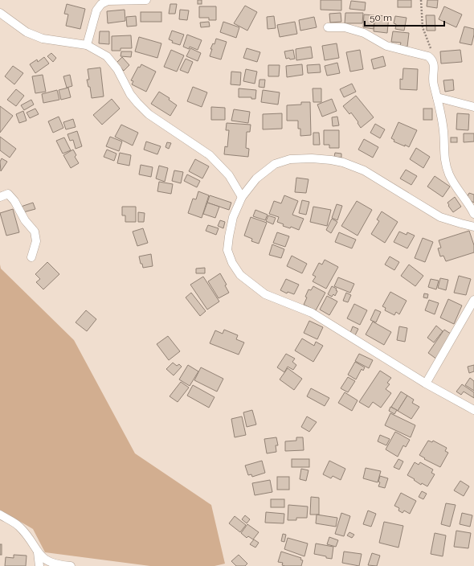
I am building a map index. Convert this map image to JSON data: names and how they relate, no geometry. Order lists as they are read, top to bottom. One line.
{"scale_bar":"50 m"}
